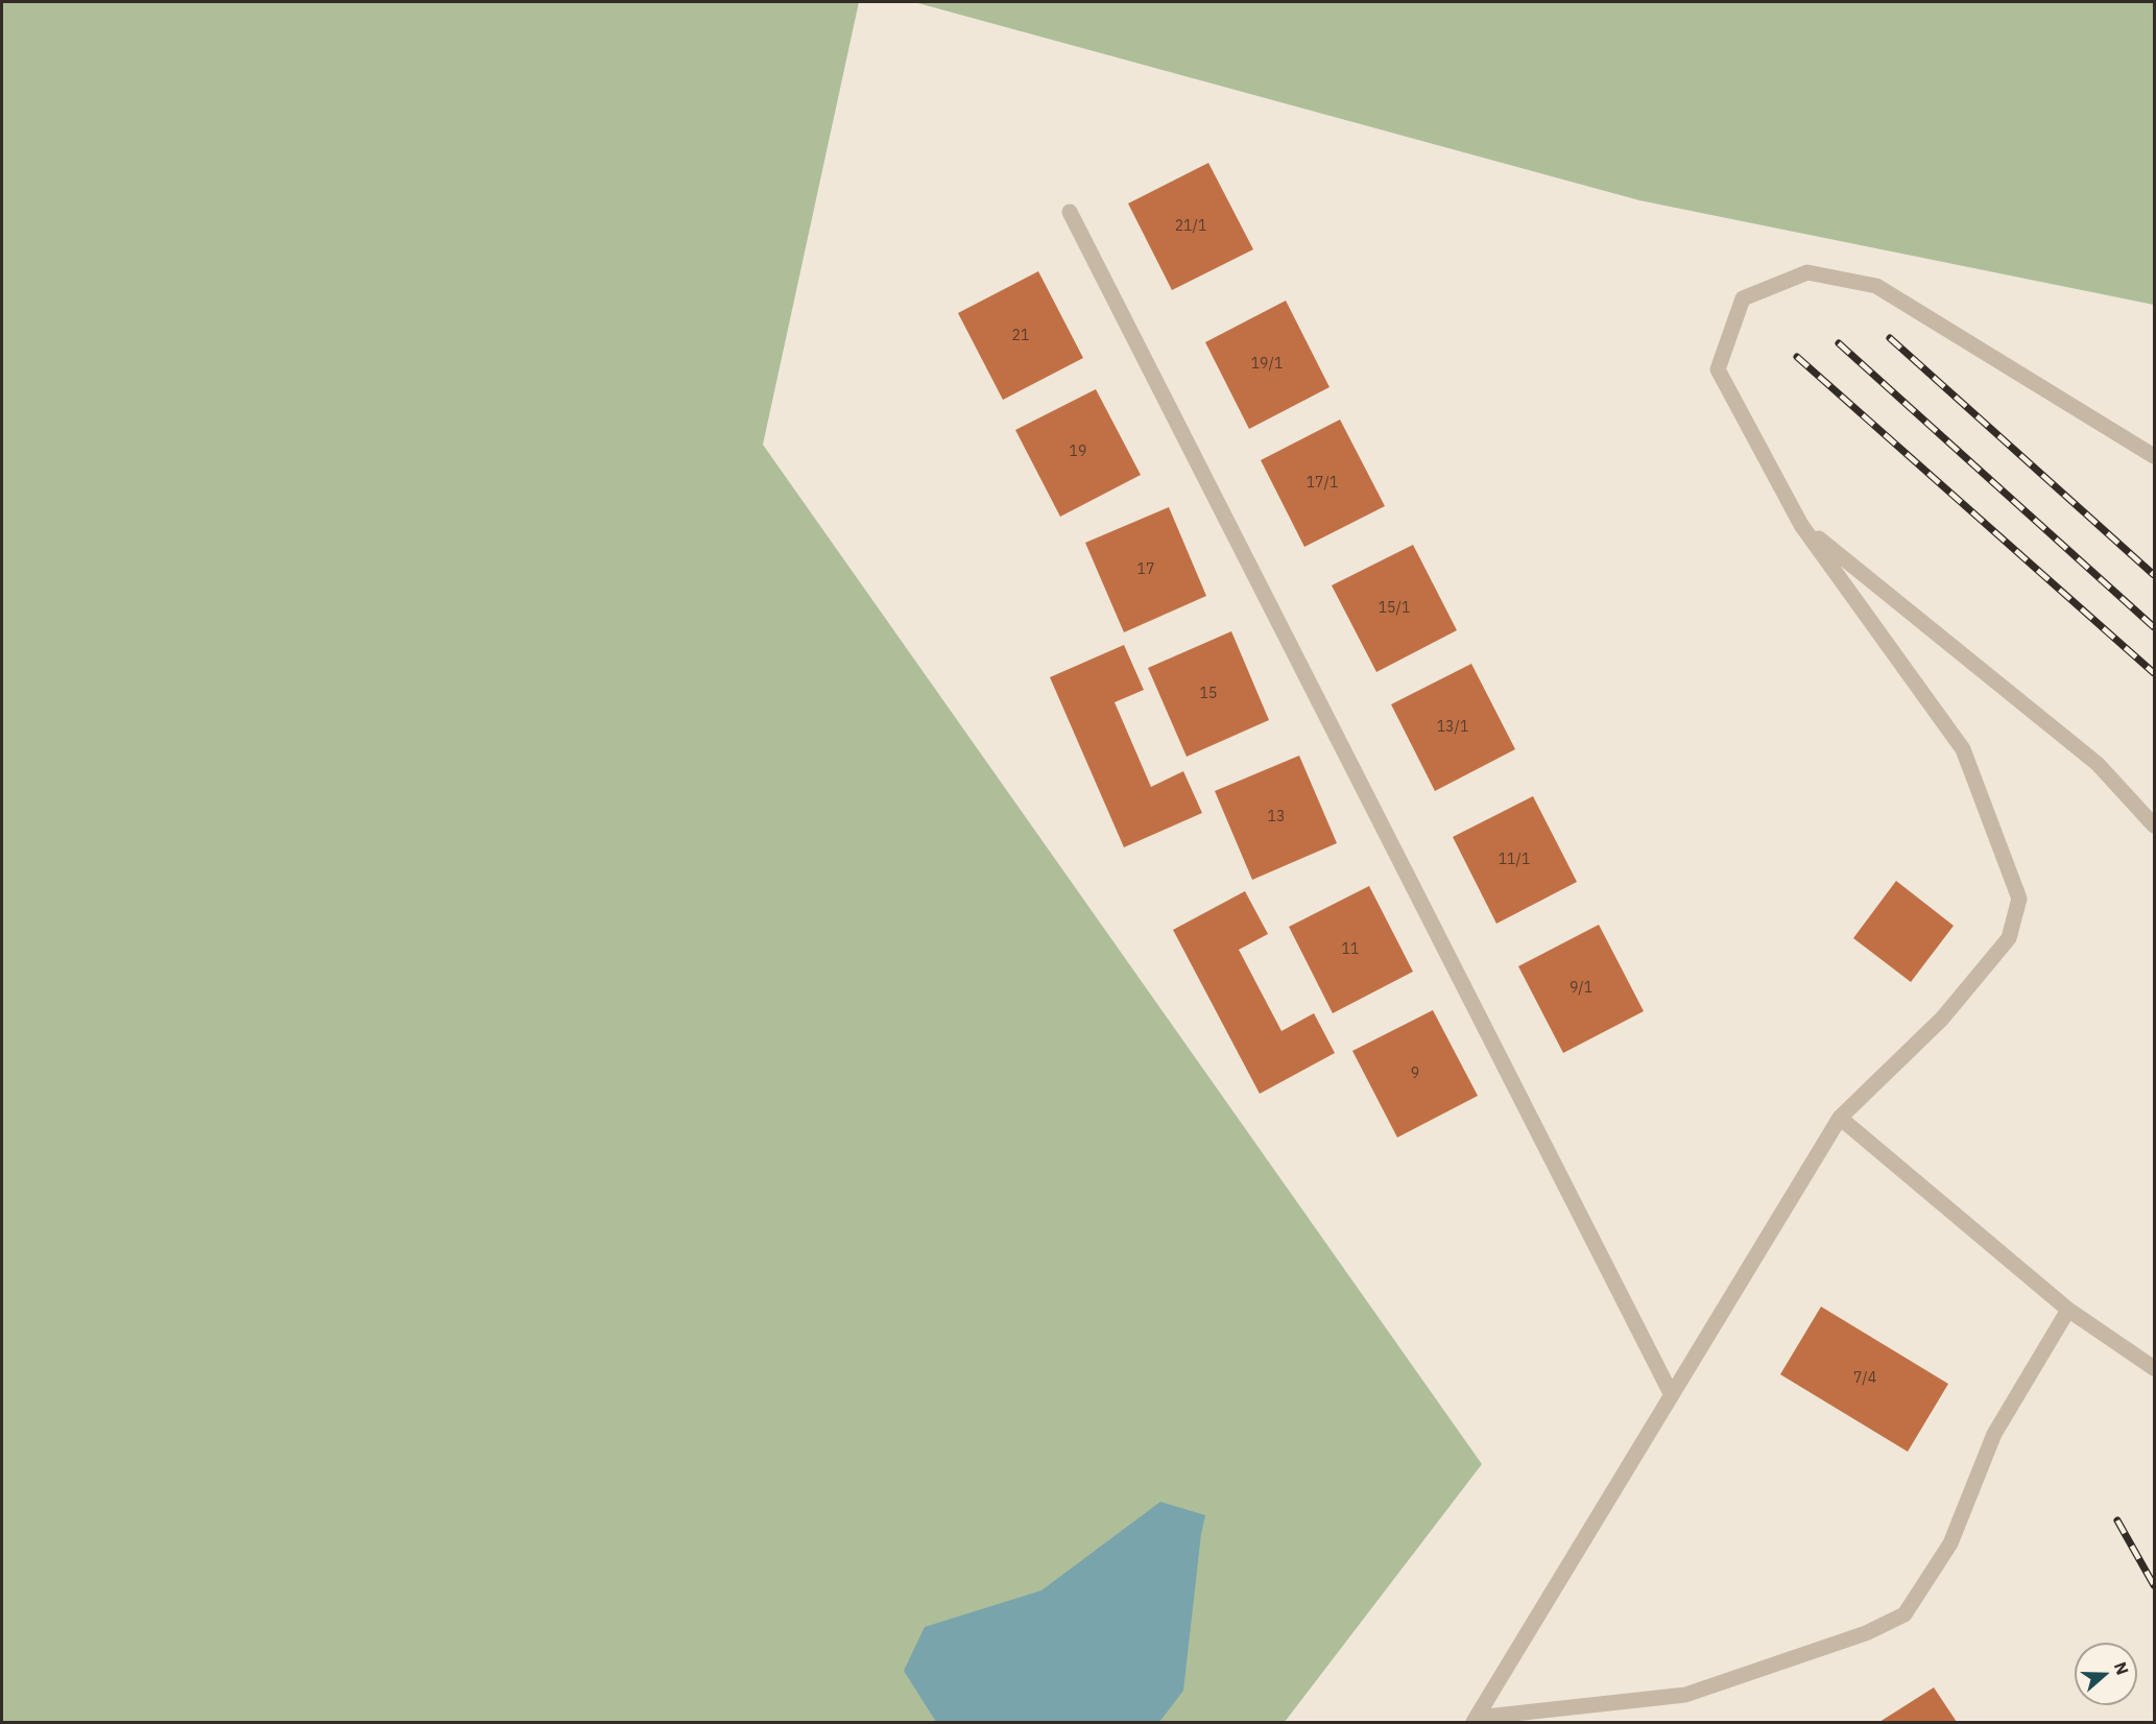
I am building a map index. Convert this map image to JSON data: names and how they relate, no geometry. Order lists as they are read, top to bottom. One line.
{"house_numbers":["21/1","21","19/1","19","17/1","17","15/1","15","13/1","13","11/1","11","9/1","9","7/4"],"north":"right"}
